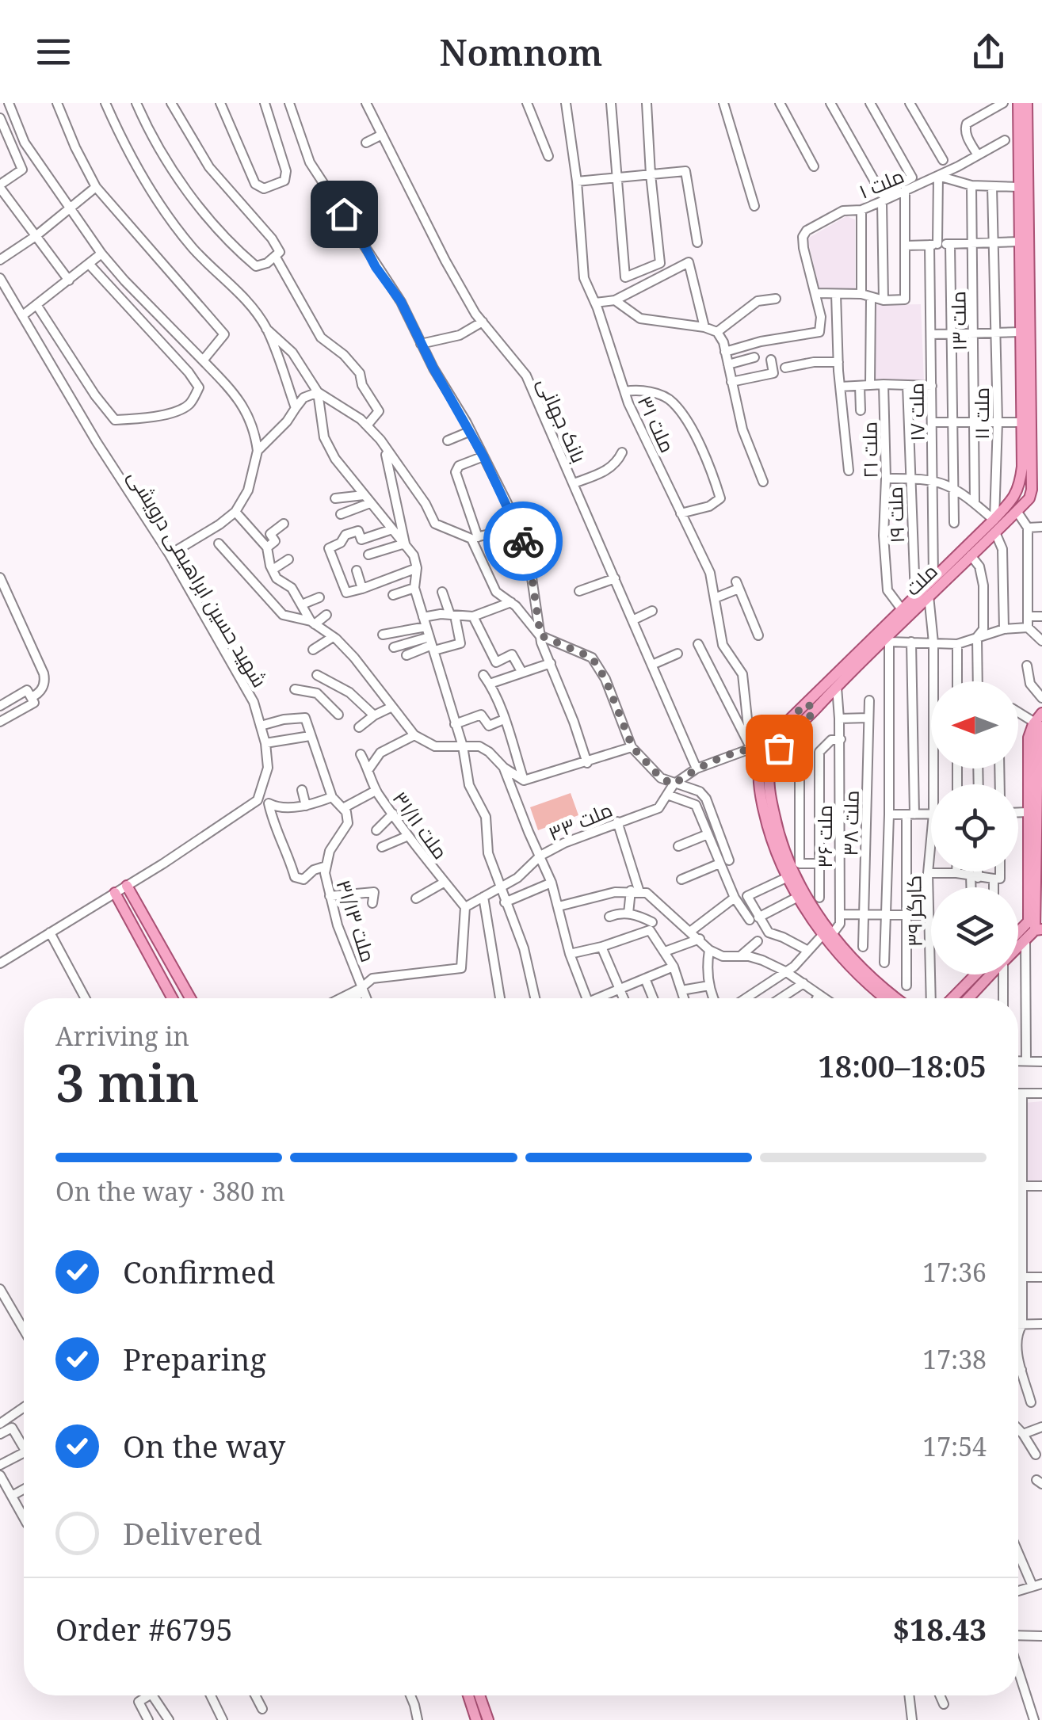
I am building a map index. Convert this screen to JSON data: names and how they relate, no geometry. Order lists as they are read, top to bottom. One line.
{"streets":{"main road":["ملت"],"street":["ملت ۱","ملت ۱۳","ملت ۱۷","ملت ۱۱","بانک جهانی","ملت ۳۱","ملت ۲۱","ملت ۱۹","شهید حسین ابراهیمی درویشی","ملت ۳۳","ملت ۳۸","ملت ۳۱/۱۱","ملت ۳۶","کارگر ۳۹","ملت ۳۱/۱۳"]},"crossings":[["ملت ۱","ملت ۱۷"],["ملت ۱۷","ملت"],["ملت ۱۱","ملت"],["بانک جهانی","ملت ۳۳"],["ملت ۳۱","ملت ۳۳"],["ملت ۲۱","ملت"],["ملت ۱۹","ملت"],["ملت","ملت ۳۳"],["ملت","ملت ۳۶"],["ملت","کارگر ۳۹"],["ملت ۳۳","ملت ۳۱/۱۱"]],"north":"left","page":{"header":"Nomnom","heading":["3 min","Arriving in","18:00–18:05"],"panel":["Order #6795","$18.43"],"bar":"On the way · 380 m","list":[["Confirmed","17:36"],["Preparing","17:38"],["On the way","17:54"],"Delivered"]}}
